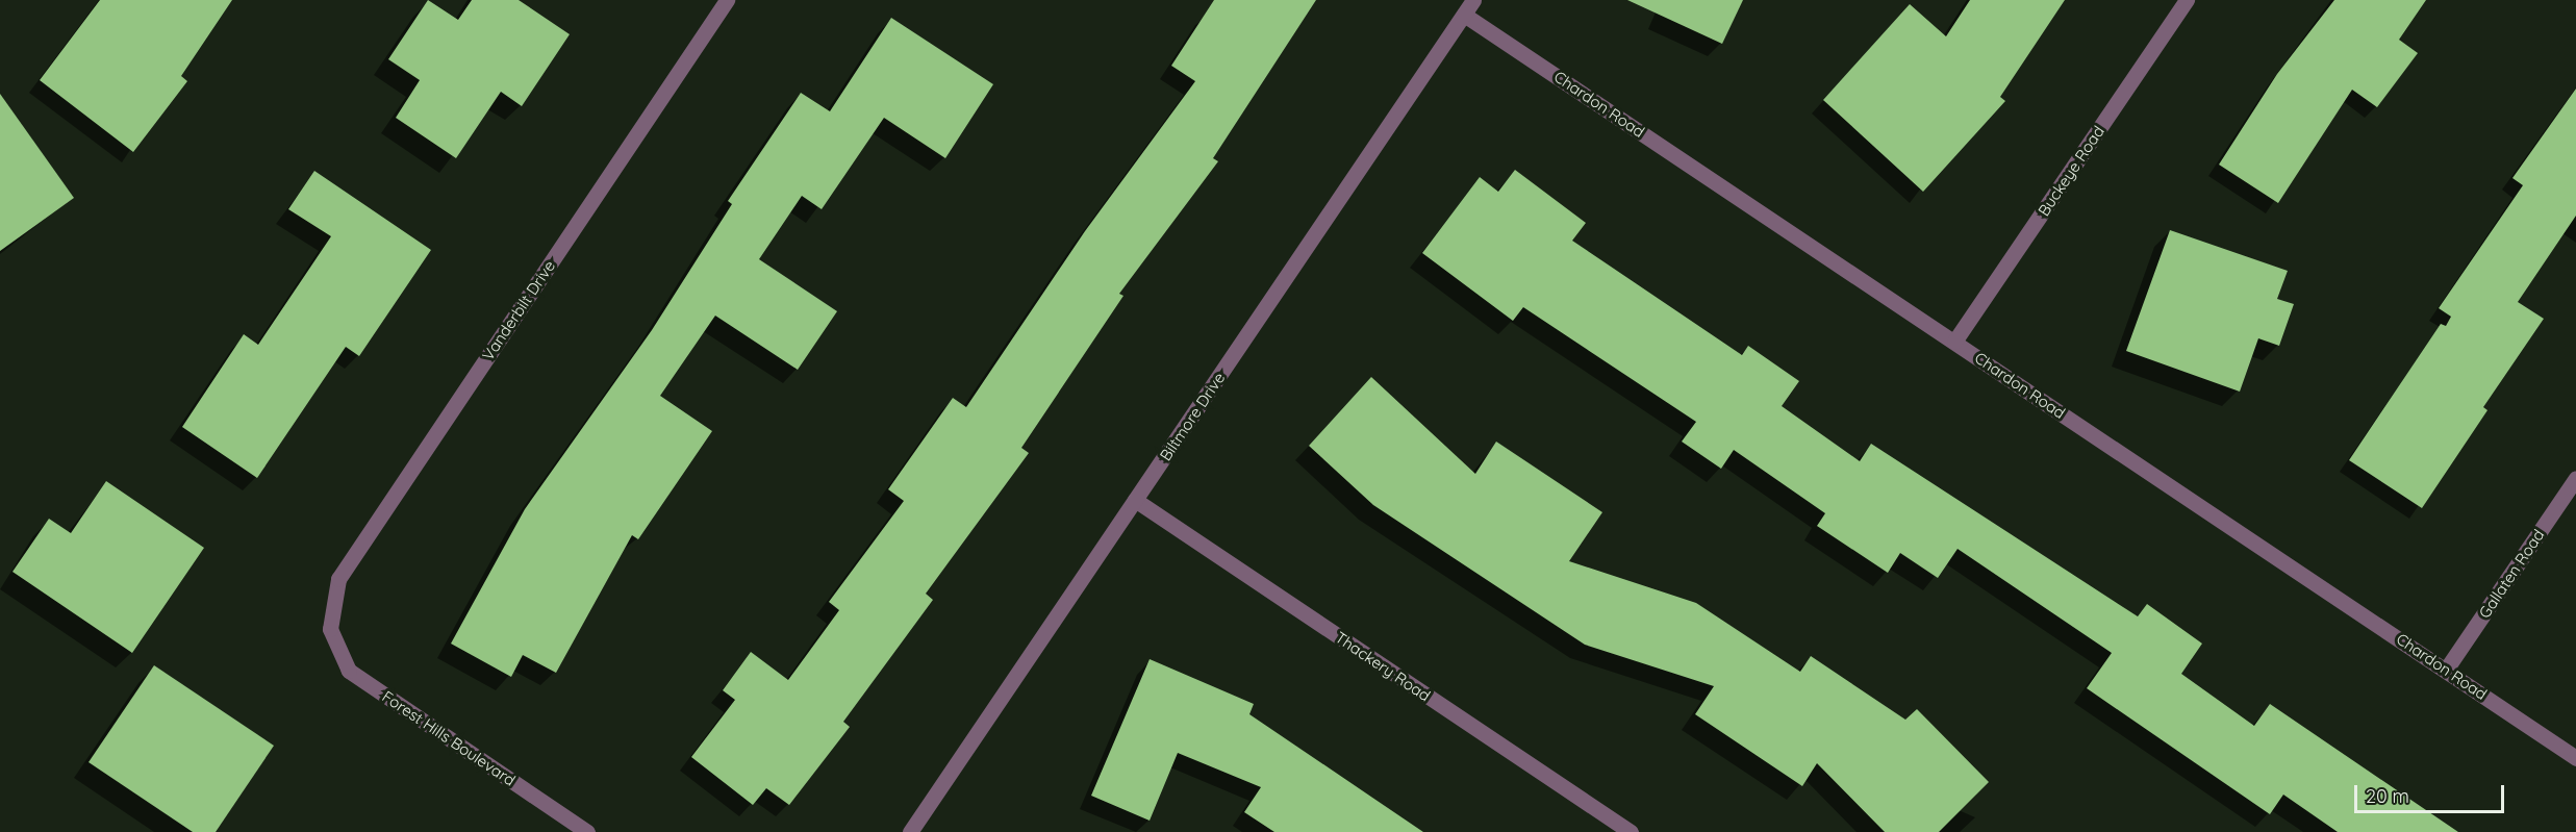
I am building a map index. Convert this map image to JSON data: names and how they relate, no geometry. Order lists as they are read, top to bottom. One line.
{"streets":{"street":["Chardon Road","Buckeye Road","Vanderbilt Drive","Biltmore Drive","Gallaten Road","Thackery Road","Forest Hills Boulevard"]},"crossings":[["Chardon Road","Buckeye Road"],["Chardon Road","Biltmore Drive"],["Chardon Road","Gallaten Road"],["Vanderbilt Drive","Forest Hills Boulevard"],["Biltmore Drive","Thackery Road"]],"scale_bar":"20 m"}
